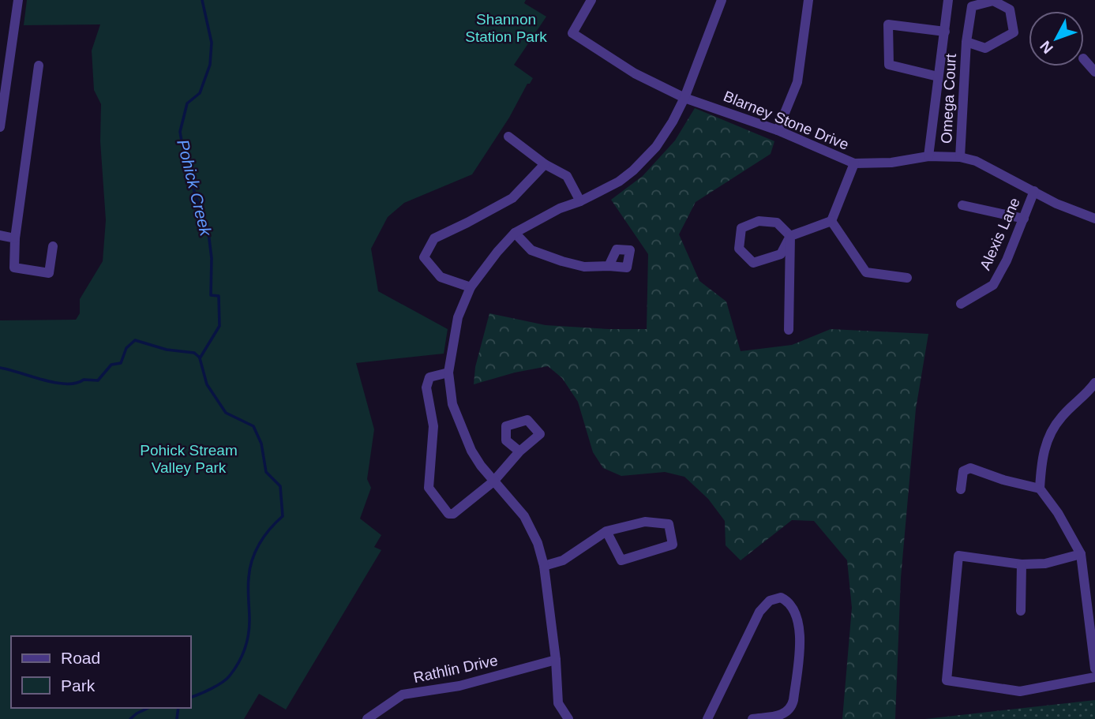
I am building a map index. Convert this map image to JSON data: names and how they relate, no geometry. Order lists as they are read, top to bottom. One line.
{"streets":{"street":["Omega Court","Blarney Stone Drive","Alexis Lane","Rathlin Drive"]},"crossings":[["Omega Court","Blarney Stone Drive"],["Blarney Stone Drive","Alexis Lane"]],"water":["Pohick Creek"],"parks":["Shannon Station Park","Pohick Stream Valley Park"],"legend":["Road","Park"],"north":"bottom left"}
